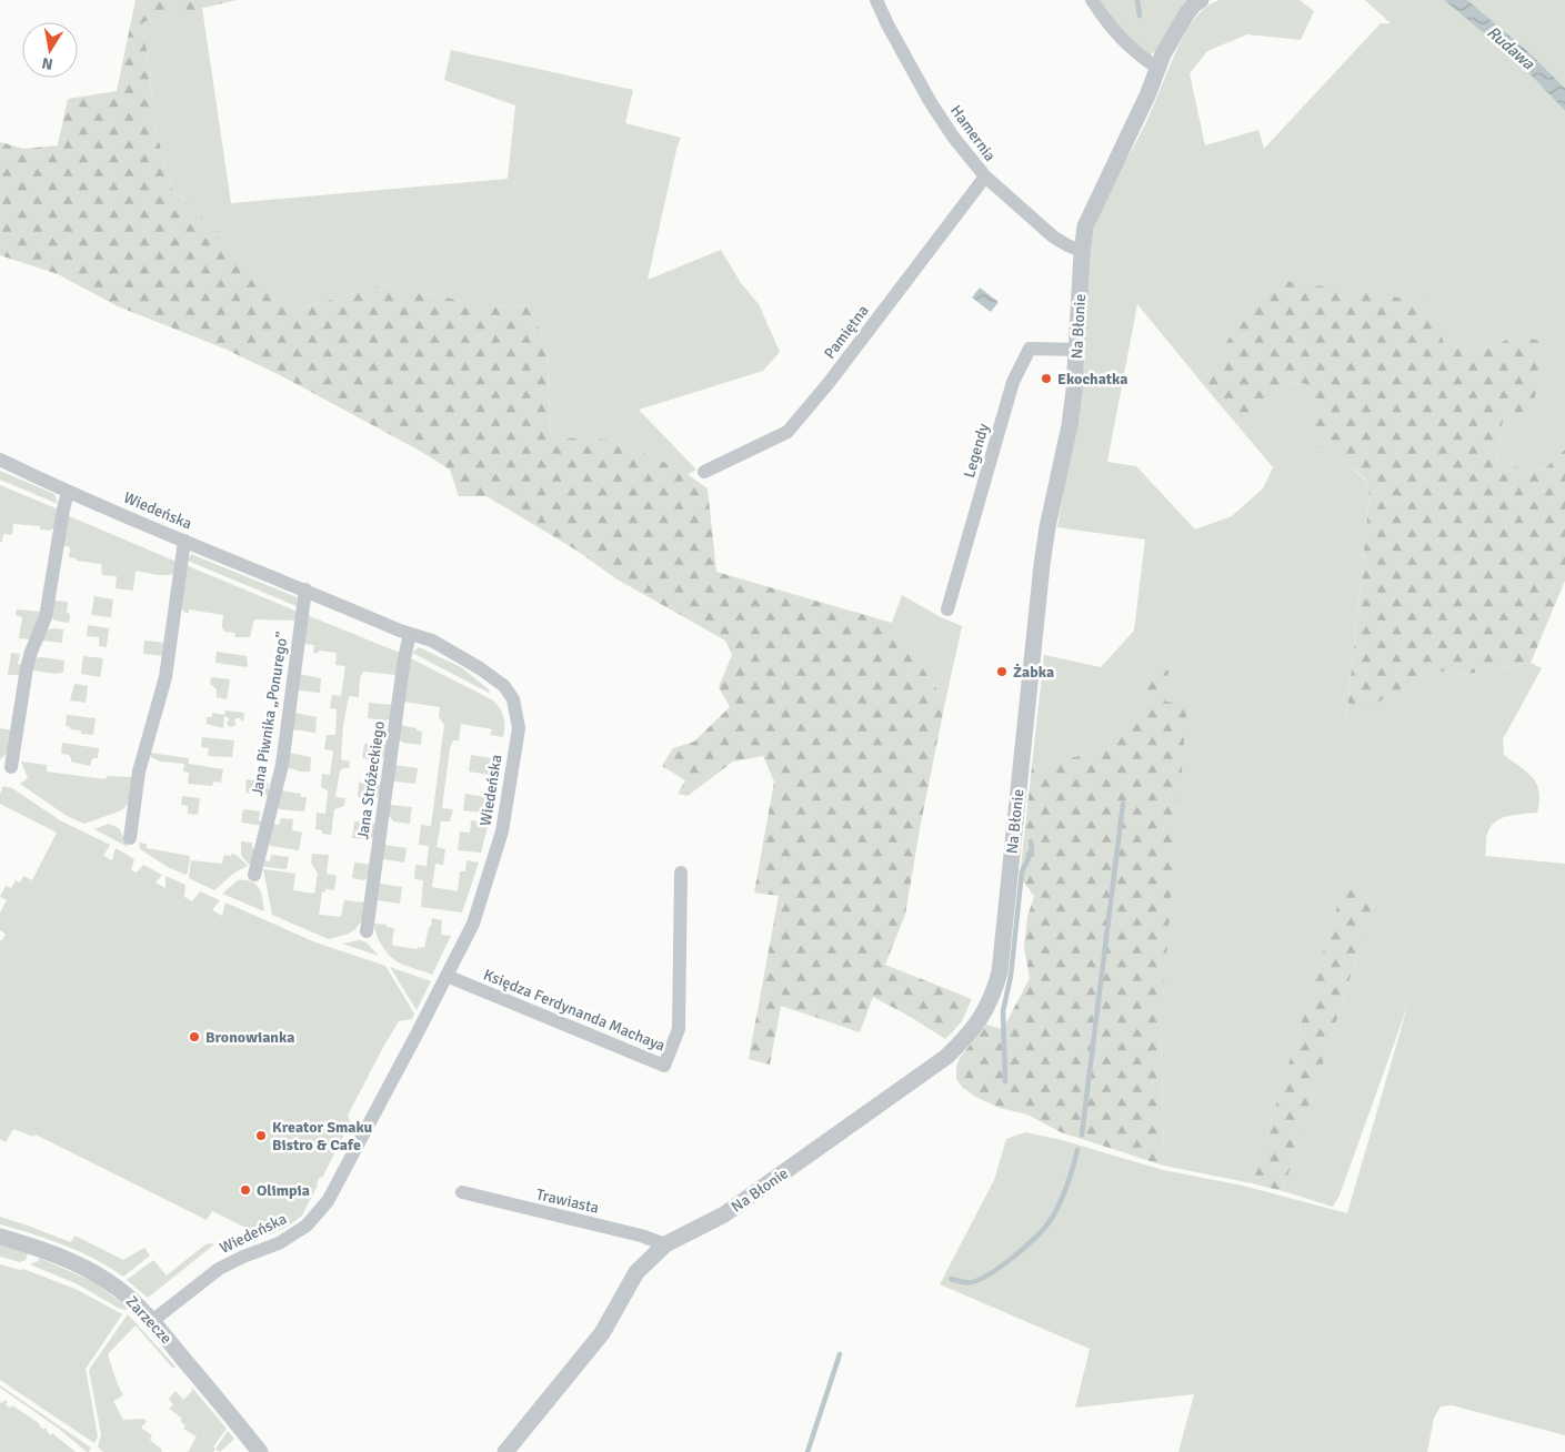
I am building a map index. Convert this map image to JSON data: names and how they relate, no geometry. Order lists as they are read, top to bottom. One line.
{"streets":{"street":["Hamernia","Na Błonie","Pamiętna","Legendy","Wiedeńska","Jana Piwnika „Ponurego”","Jana Stróżeckiego","Księdza Ferdynanda Machaya","Trawiasta","Zarzecze"]},"crossings":[["Hamernia","Na Błonie"],["Hamernia","Pamiętna"],["Na Błonie","Legendy"],["Na Błonie","Trawiasta"],["Wiedeńska","Jana Piwnika „Ponurego”"],["Wiedeńska","Jana Stróżeckiego"],["Wiedeńska","Księdza Ferdynanda Machaya"],["Wiedeńska","Zarzecze"]],"water":["Rudawa"],"places":["Ekochatka","Żabka","Bronowianka","Kreator Smaku Bistro & Cafe","Olimpia"],"north":"bottom"}
